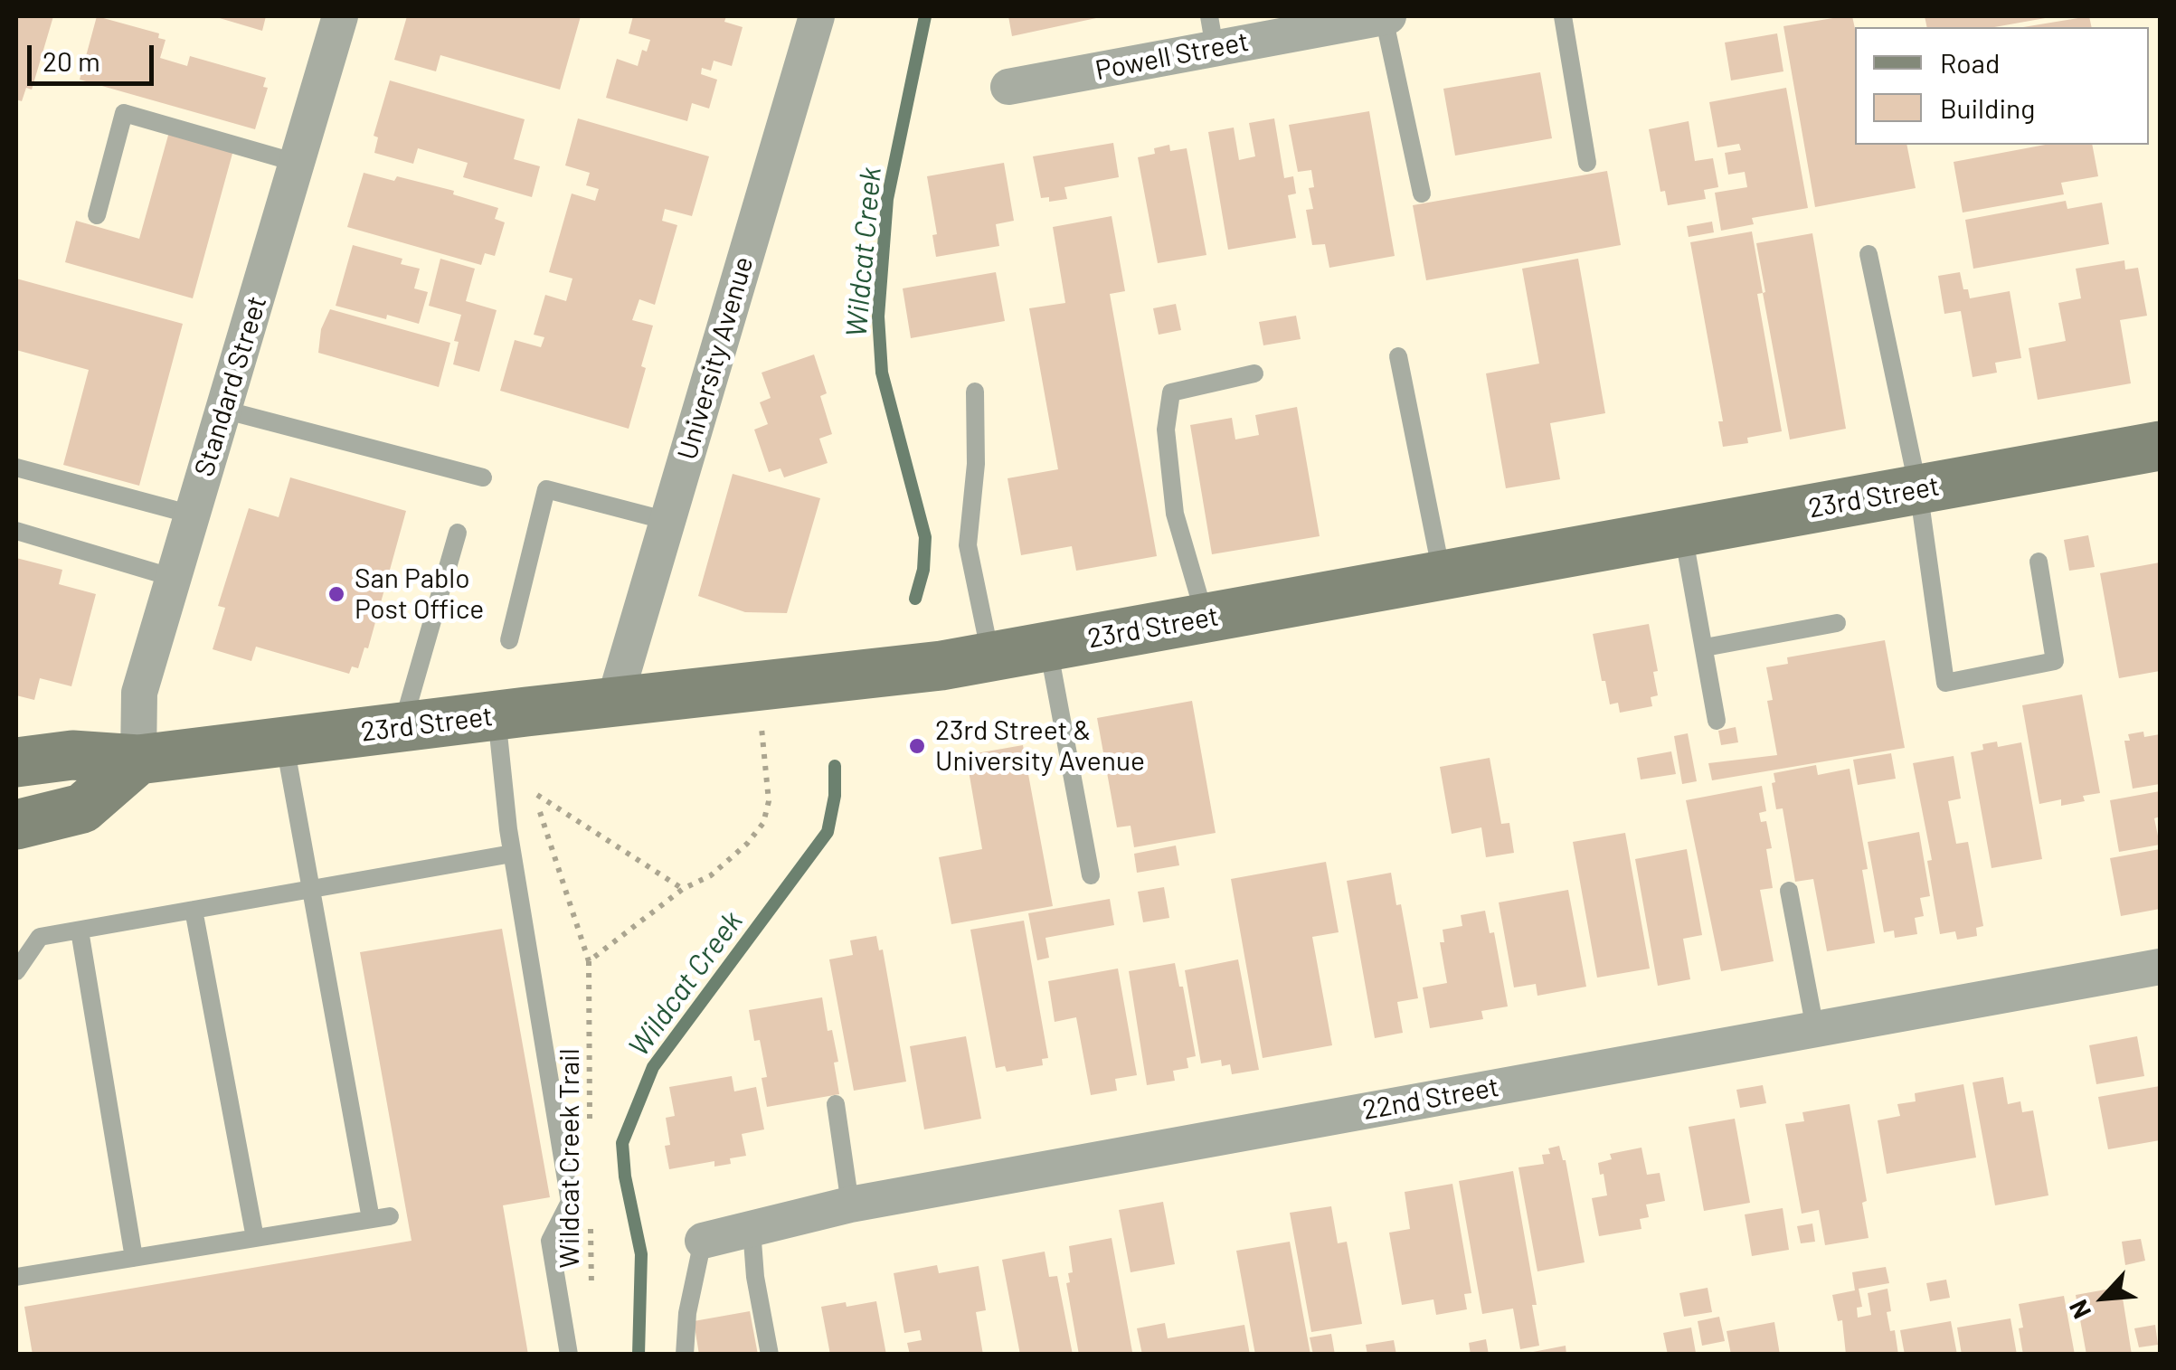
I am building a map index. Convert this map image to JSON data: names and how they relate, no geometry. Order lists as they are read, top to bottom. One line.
{"streets":{"main road":["23rd Street"],"street":["Powell Street","University Avenue","Standard Street","22nd Street"],"path":["Wildcat Creek Trail"]},"crossings":[["University Avenue","23rd Street"],["Standard Street","23rd Street"]],"water":["Wildcat Creek"],"places":["San Pablo Post Office","23rd Street & University Avenue"],"legend":["Road","Building"],"scale_bar":"20 m","north":"bottom left"}
